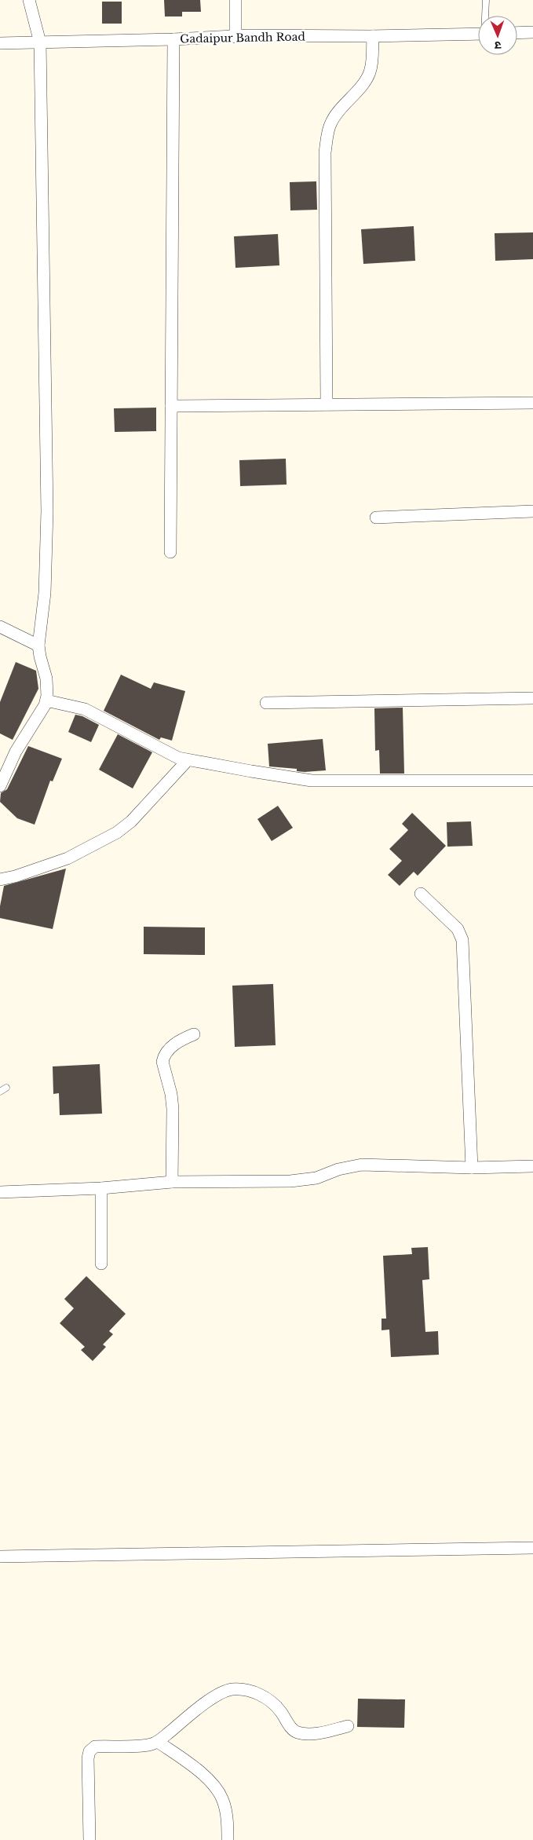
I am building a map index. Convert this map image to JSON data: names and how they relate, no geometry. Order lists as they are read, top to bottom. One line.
{"streets":{"street":["Gadaipur Bandh Road"]},"north":"bottom"}
